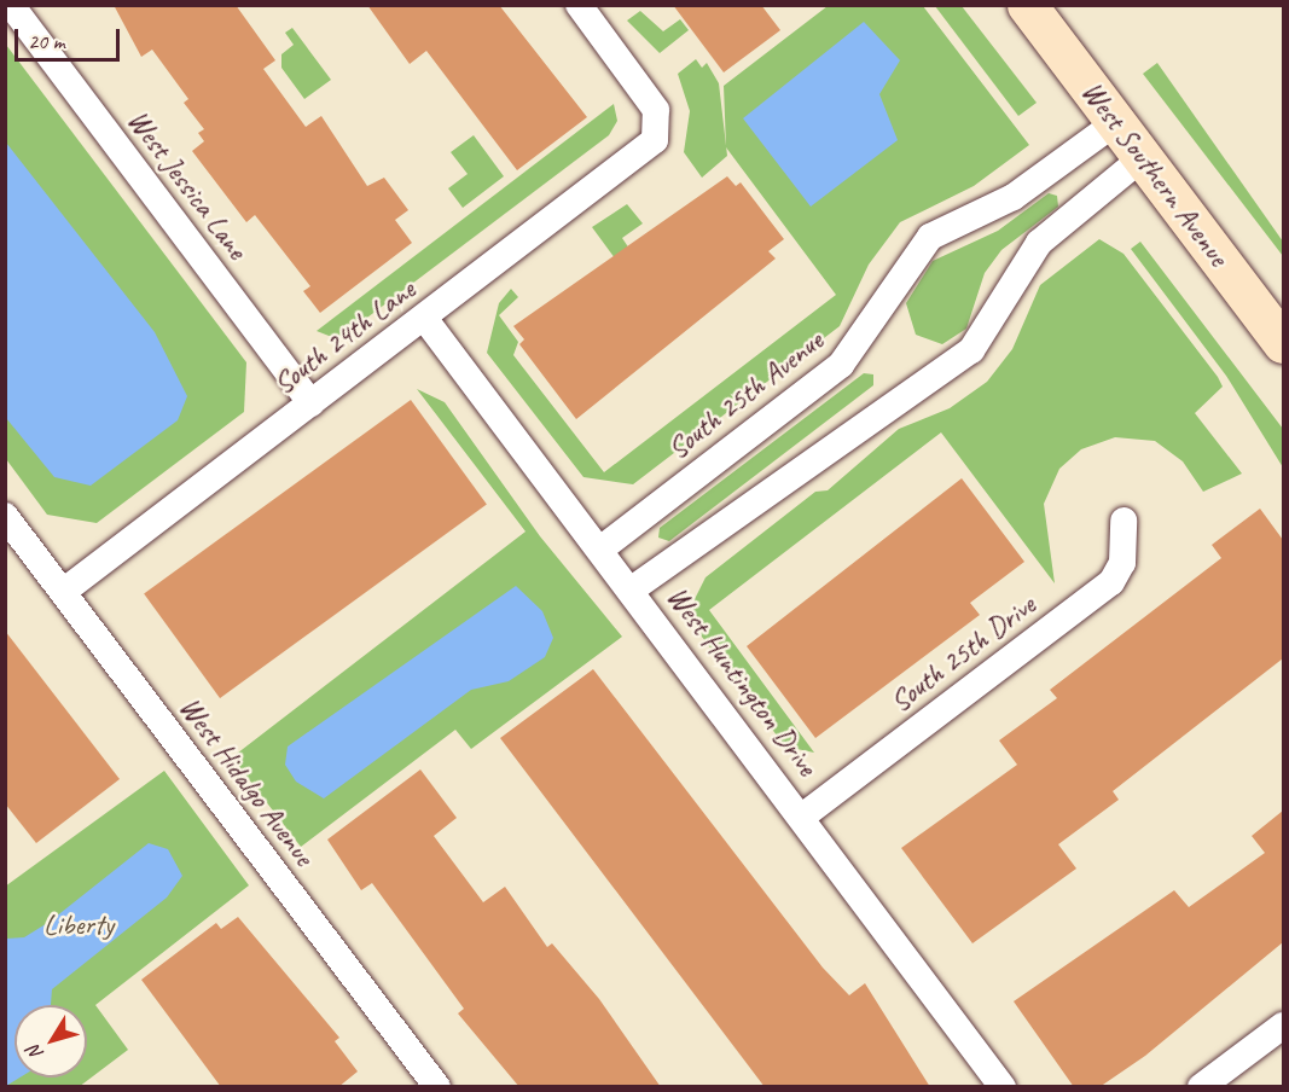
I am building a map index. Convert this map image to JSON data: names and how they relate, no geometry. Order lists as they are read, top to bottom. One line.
{"streets":{"main road":["West Southern Avenue"],"street":["West Jessica Lane","South 24th Lane","South 25th Avenue","South 25th Drive","West Huntington Drive","West Hidalgo Avenue"]},"crossings":[["West Southern Avenue","South 25th Avenue"],["West Jessica Lane","South 24th Lane"],["South 24th Lane","West Huntington Drive"],["South 24th Lane","West Hidalgo Avenue"],["South 25th Avenue","West Huntington Drive"],["South 25th Drive","West Huntington Drive"]],"parks":["Liberty"],"scale_bar":"20 m","north":"bottom left"}
